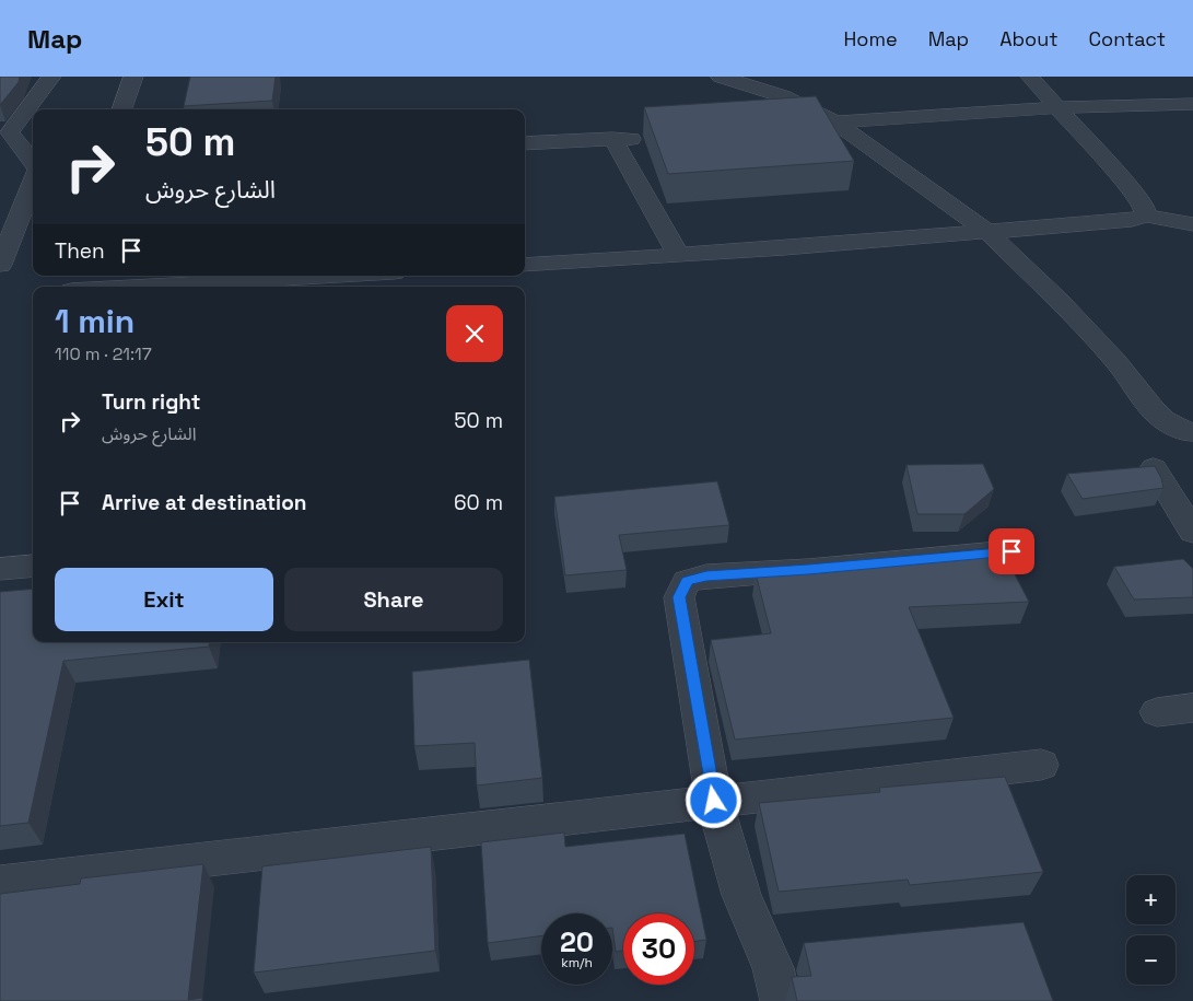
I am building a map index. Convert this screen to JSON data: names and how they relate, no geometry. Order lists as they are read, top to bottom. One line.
{"page":{"header":"Map","nav":["Home","Map","About","Contact"],"turn":["50 m","الشارع حروش"],"then":"Then","heading":["1 min","110 m · 21:17"],"list":[{"name":"Turn right","note":"الشارع حروش","value":"50 m"},{"name":"Arrive at destination","value":"60 m"}],"buttons":["Exit","Share"],"map_buttons":["+","−"],"speed":"20 km/h","limit":"30"}}
